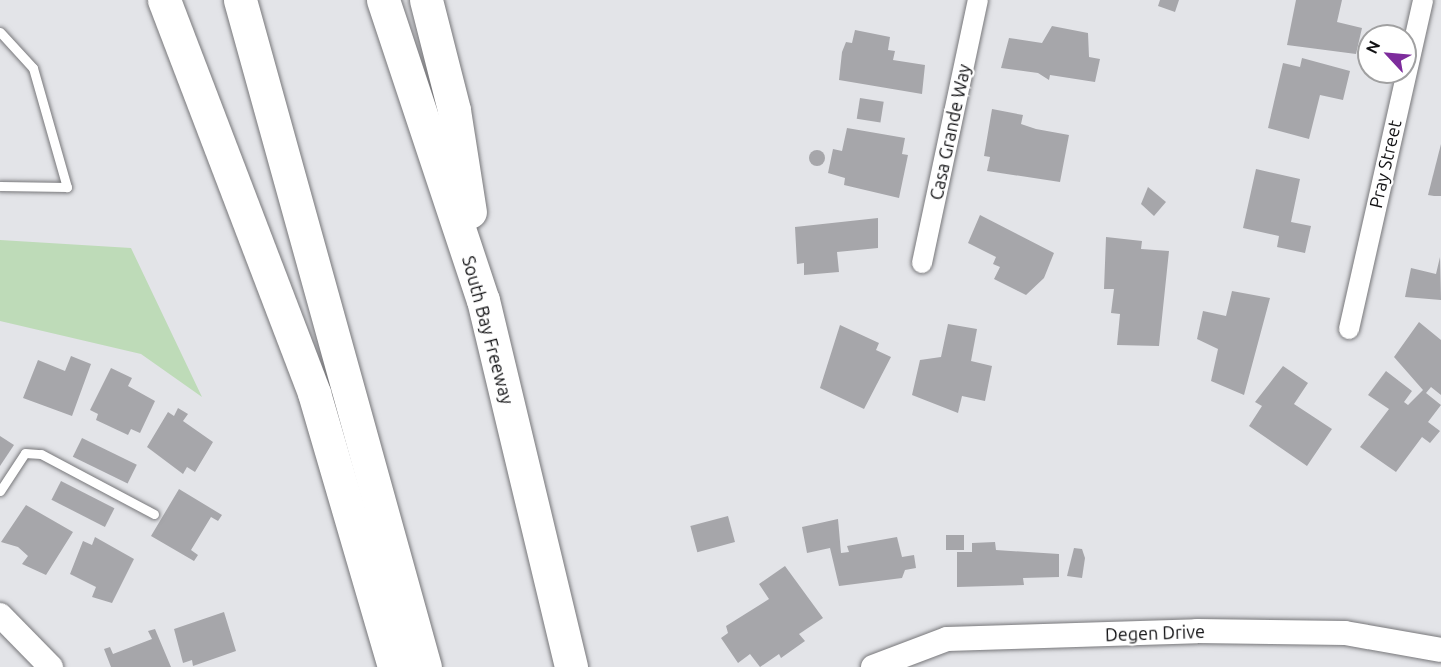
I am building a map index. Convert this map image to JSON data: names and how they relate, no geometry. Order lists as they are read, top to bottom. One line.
{"streets":{"highway":["South Bay Freeway"],"street":["Casa Grande Way","Pray Street","Degen Drive"]},"north":"top left"}
